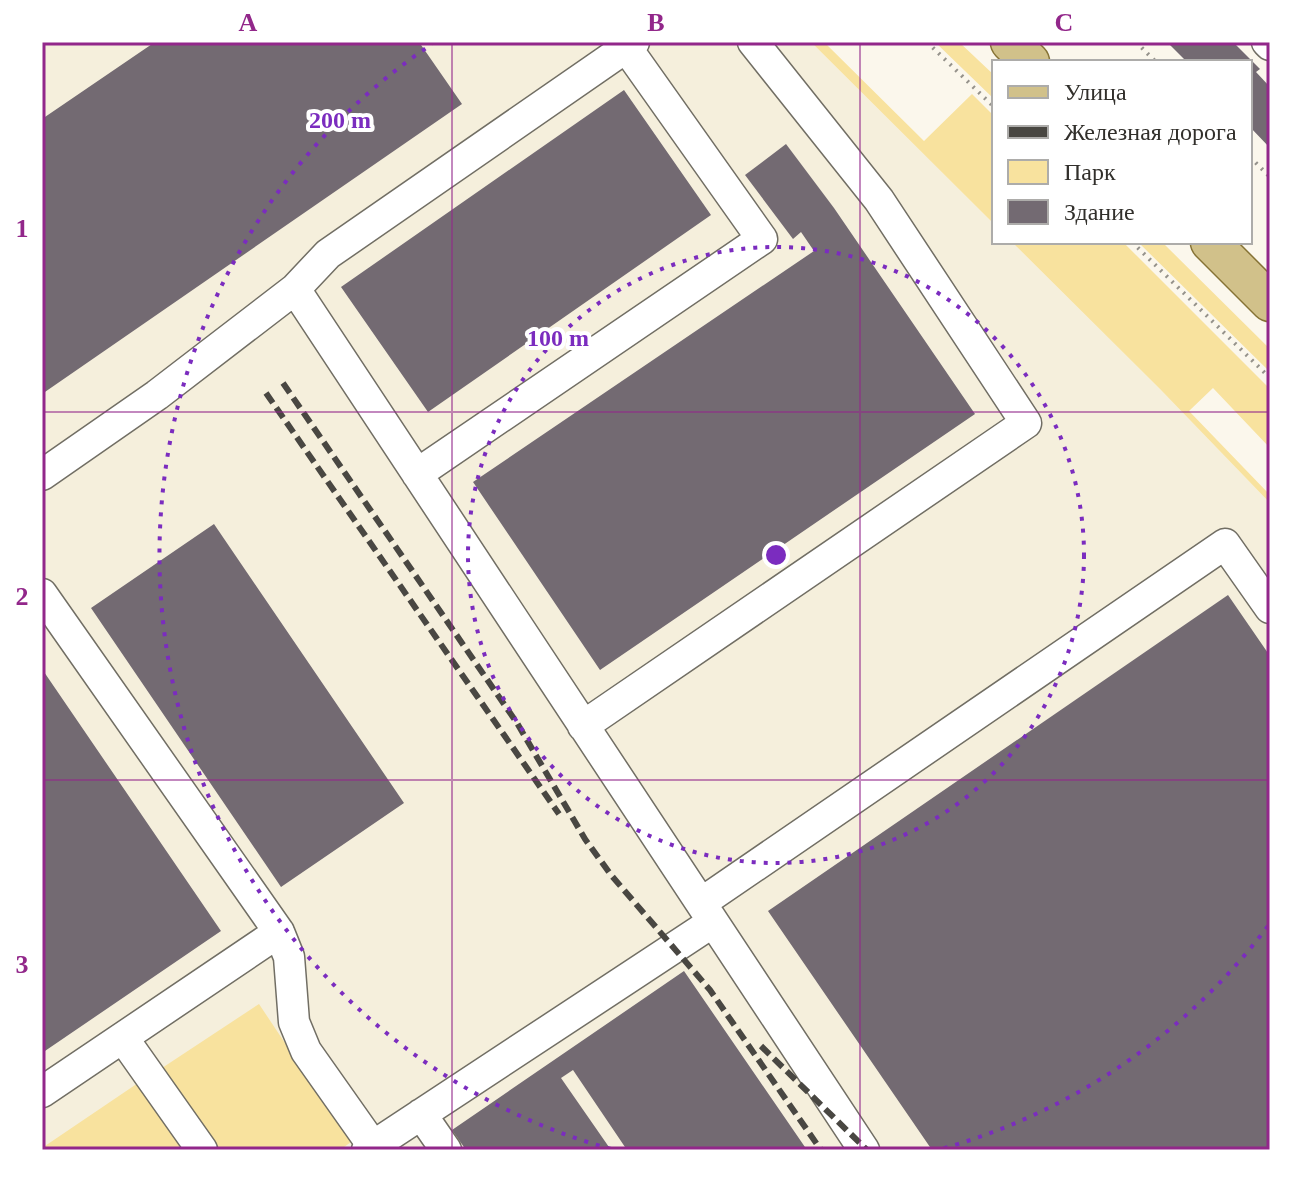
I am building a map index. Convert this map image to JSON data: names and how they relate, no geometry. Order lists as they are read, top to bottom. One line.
{"legend":["Улица","Железная дорога","Парк","Здание"],"grid":{"columns":["A","B","C"],"rows":["1","2","3"]},"rings":["200 m","100 m"]}
